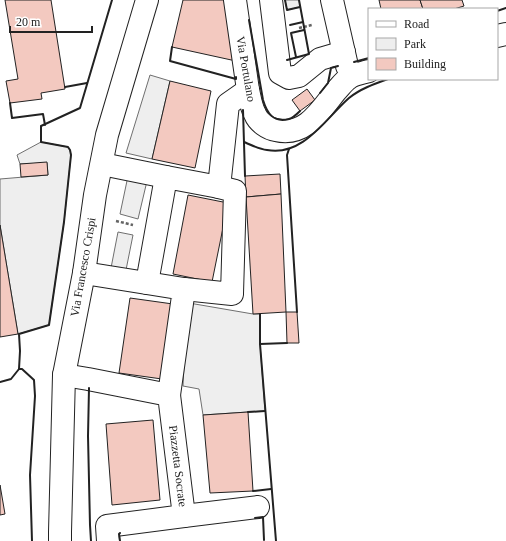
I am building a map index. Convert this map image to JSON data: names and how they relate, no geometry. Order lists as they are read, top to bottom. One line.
{"streets":{"main road":["Via Portulano","Via Francesco Crispi","Piazzetta Socrate"]},"legend":["Road","Park","Building"],"scale_bar":"20 m"}
